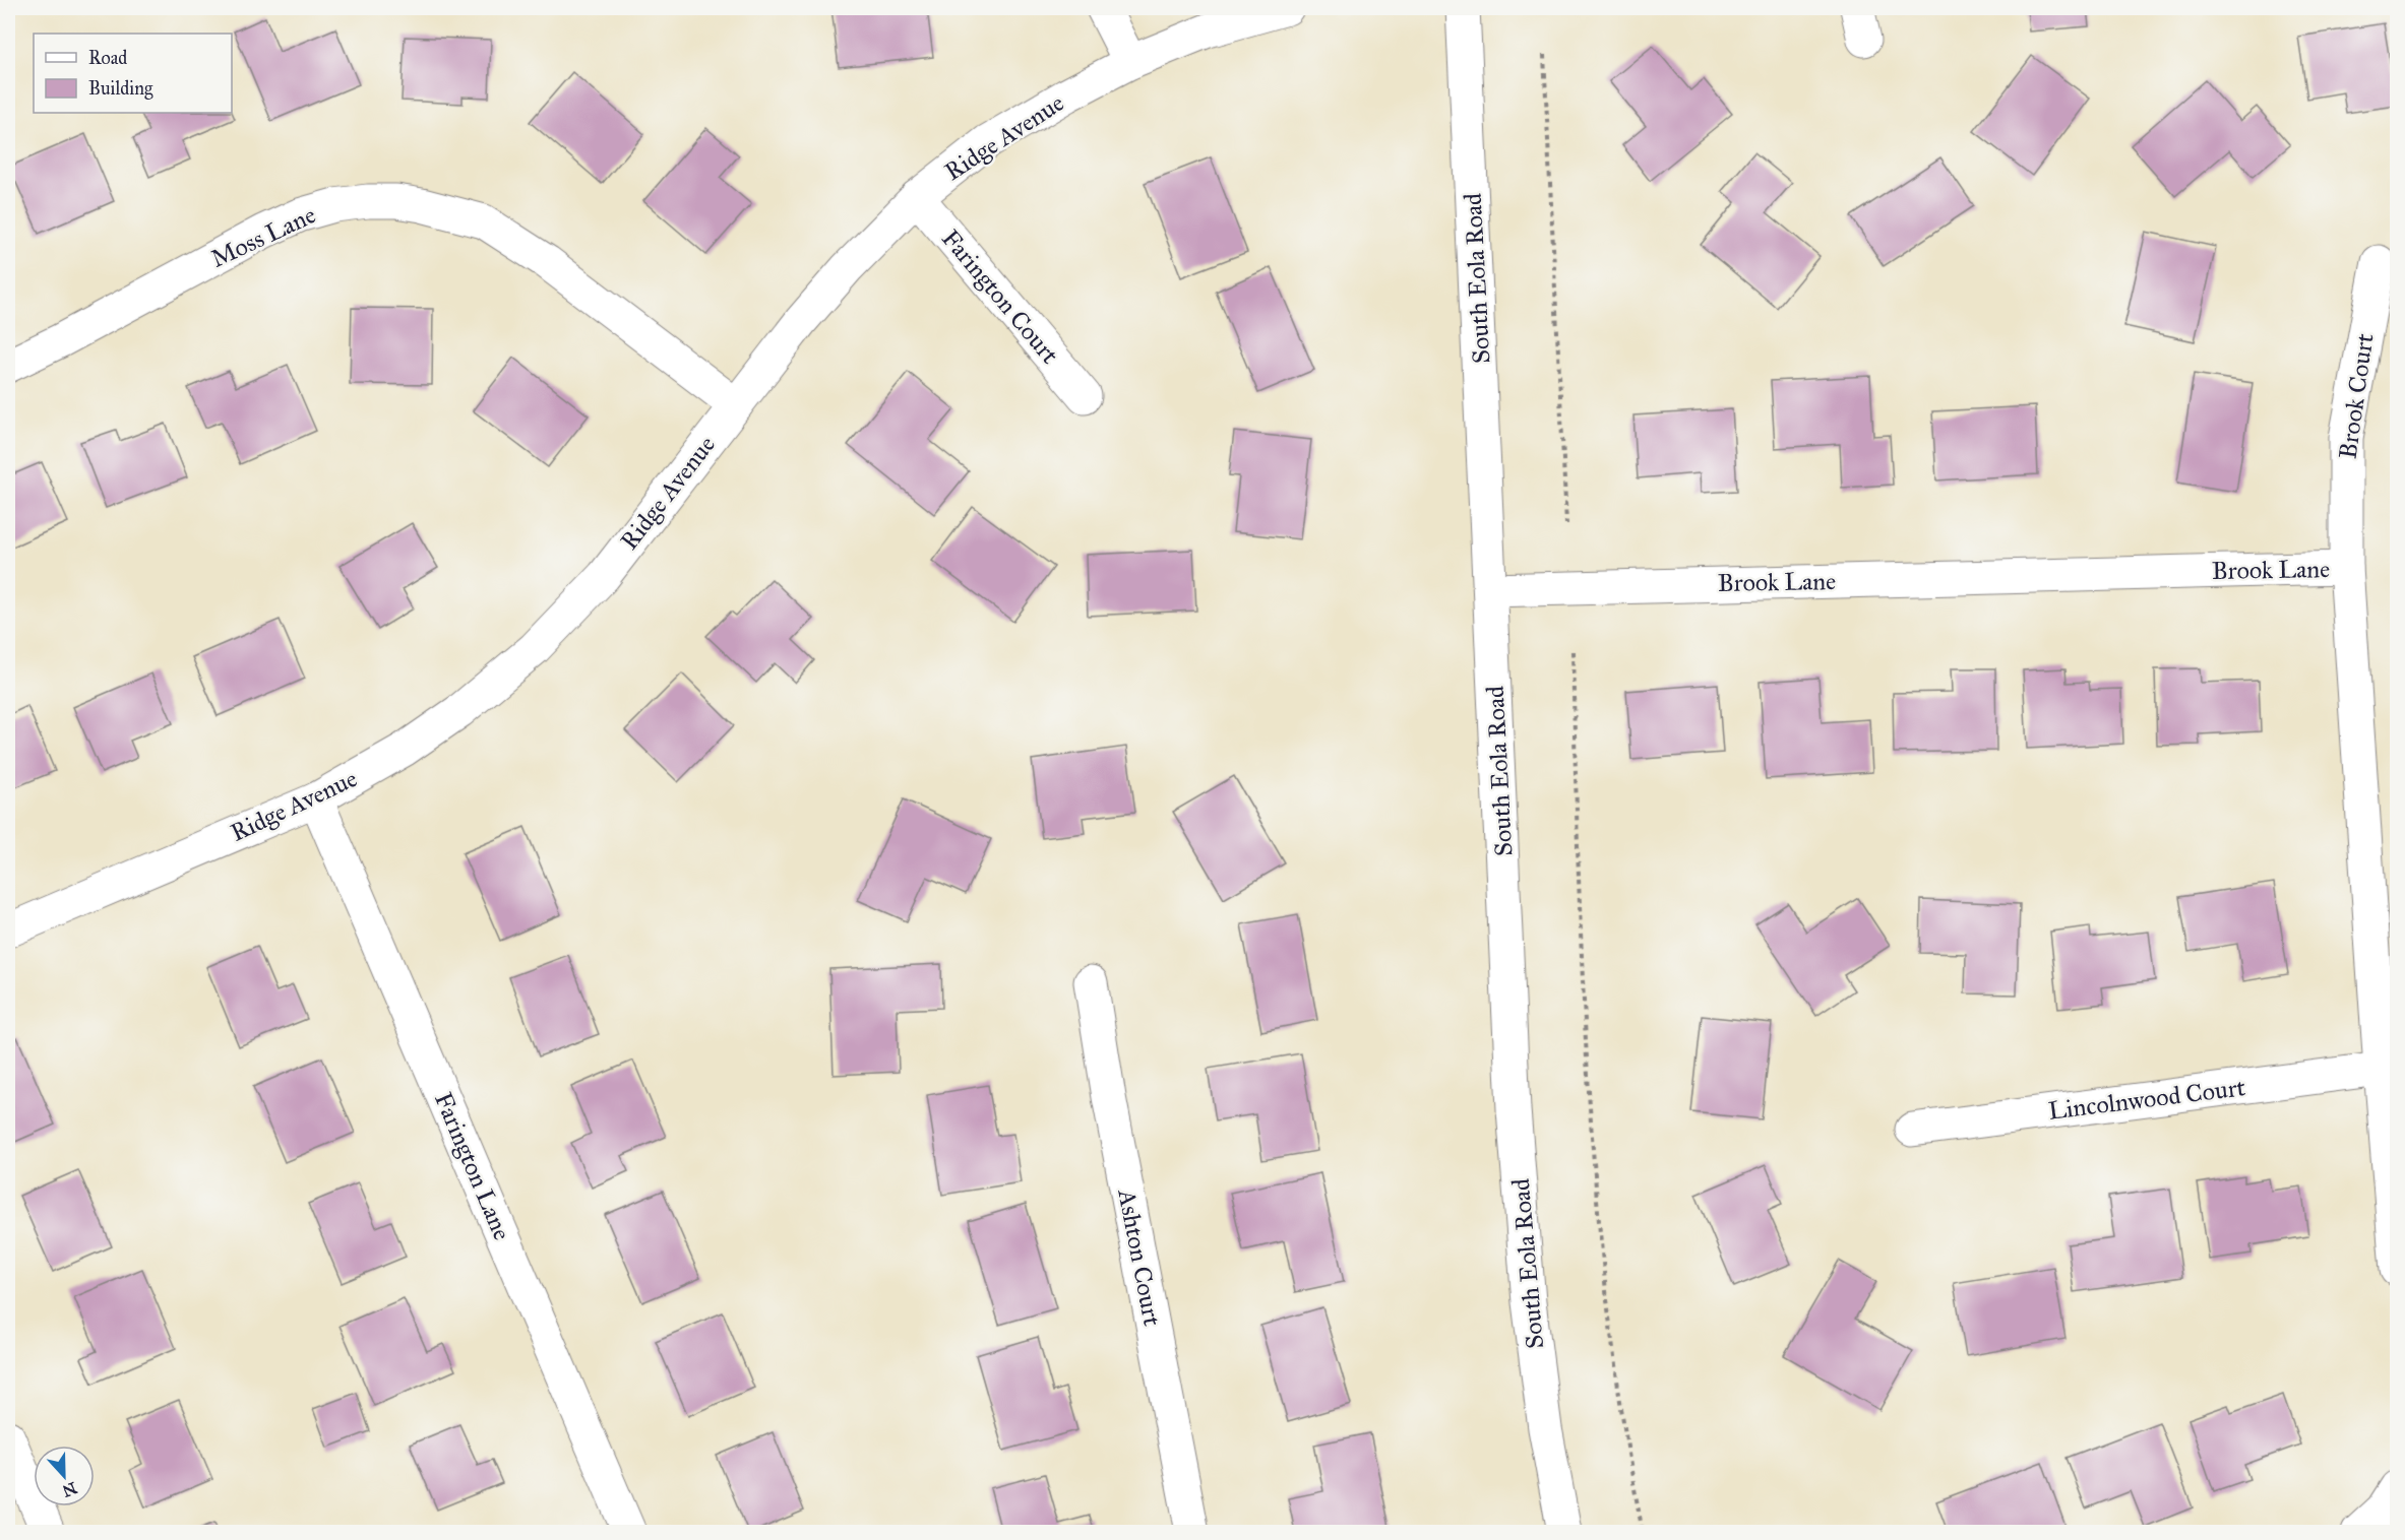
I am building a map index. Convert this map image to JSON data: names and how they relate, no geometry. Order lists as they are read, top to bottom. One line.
{"streets":{"street":["Ridge Avenue","Moss Lane","South Eola Road","Farington Court","Brook Court","Brook Lane","Lincolnwood Court","Farington Lane","Ashton Court"]},"crossings":[["Ridge Avenue","Moss Lane"],["Ridge Avenue","Farington Court"],["Ridge Avenue","Farington Lane"],["South Eola Road","Brook Lane"],["Brook Court","Brook Lane"],["Brook Lane","Lincolnwood Court"]],"legend":["Road","Building"],"north":"bottom"}
